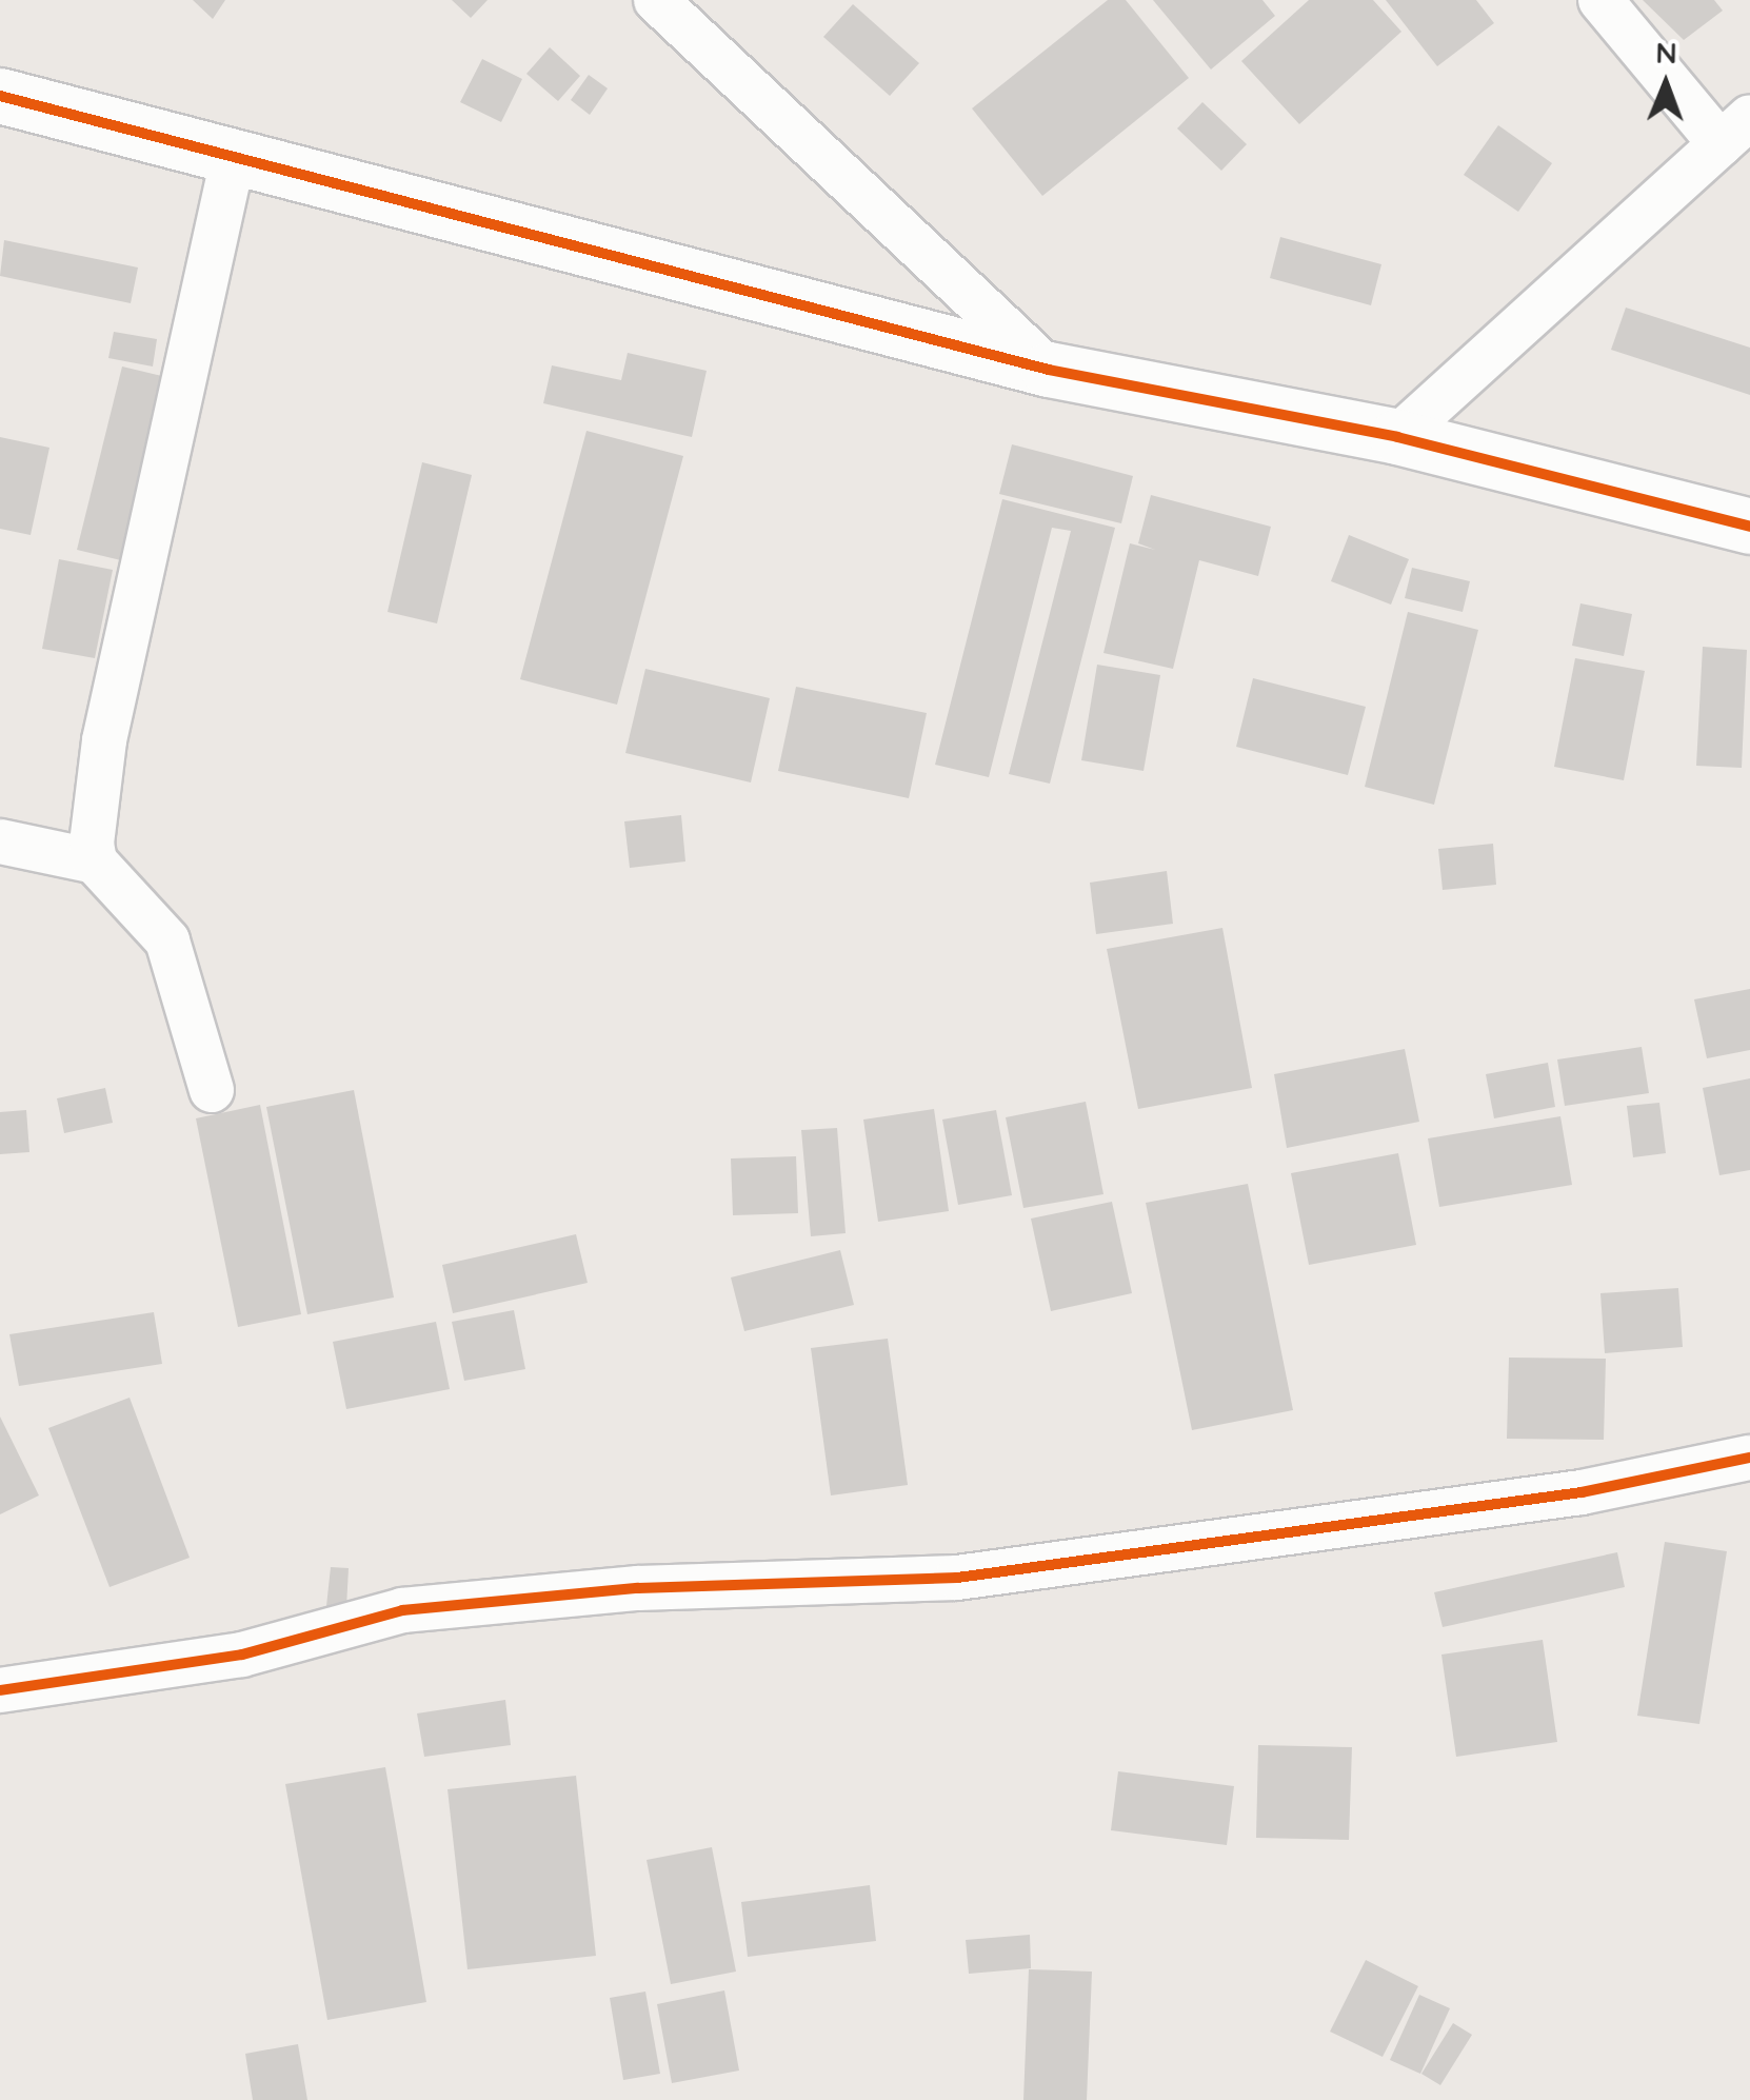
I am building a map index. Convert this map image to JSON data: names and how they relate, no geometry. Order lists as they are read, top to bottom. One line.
{"north":"top"}
